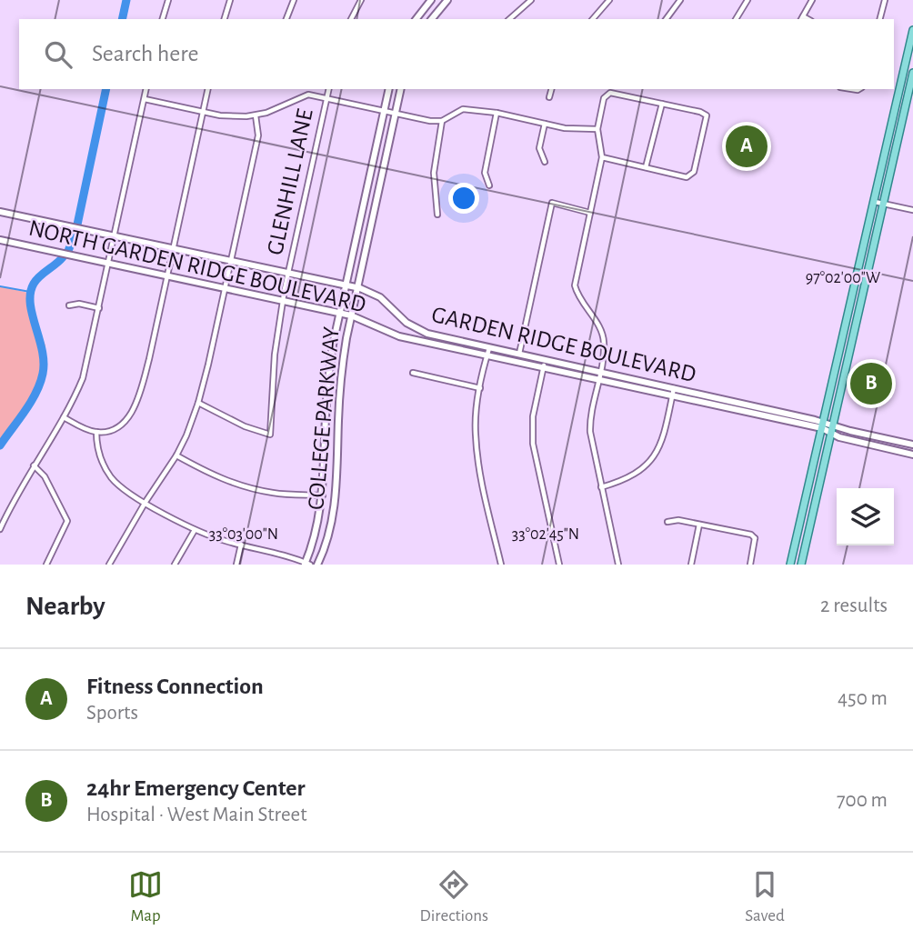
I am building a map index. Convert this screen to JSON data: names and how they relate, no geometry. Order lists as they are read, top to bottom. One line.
{"streets":{"main road":["NORTH GARDEN RIDGE BOULEVARD","GARDEN RIDGE BOULEVARD","COLLEGE PARKWAY"],"street":["GLENHILL LANE"]},"crossings":[["GLENHILL LANE","NORTH GARDEN RIDGE BOULEVARD"],["GLENHILL LANE","GARDEN RIDGE BOULEVARD"],["NORTH GARDEN RIDGE BOULEVARD","GARDEN RIDGE BOULEVARD"],["NORTH GARDEN RIDGE BOULEVARD","COLLEGE PARKWAY"],["GARDEN RIDGE BOULEVARD","COLLEGE PARKWAY"]],"page":{"search":"Search here","pins":["A","B"],"heading":["Nearby","2 results"],"list":[{"mark":"A","name":"Fitness Connection","note":"Sports","value":"450 m"},{"mark":"B","name":"24hr Emergency Center","note":"Hospital · West Main Street","value":"700 m"}],"nav":["Map","Directions","Saved"]},"coordinates":["97°02'00\"W","33°03'00\"N","33°02'45\"N"]}
